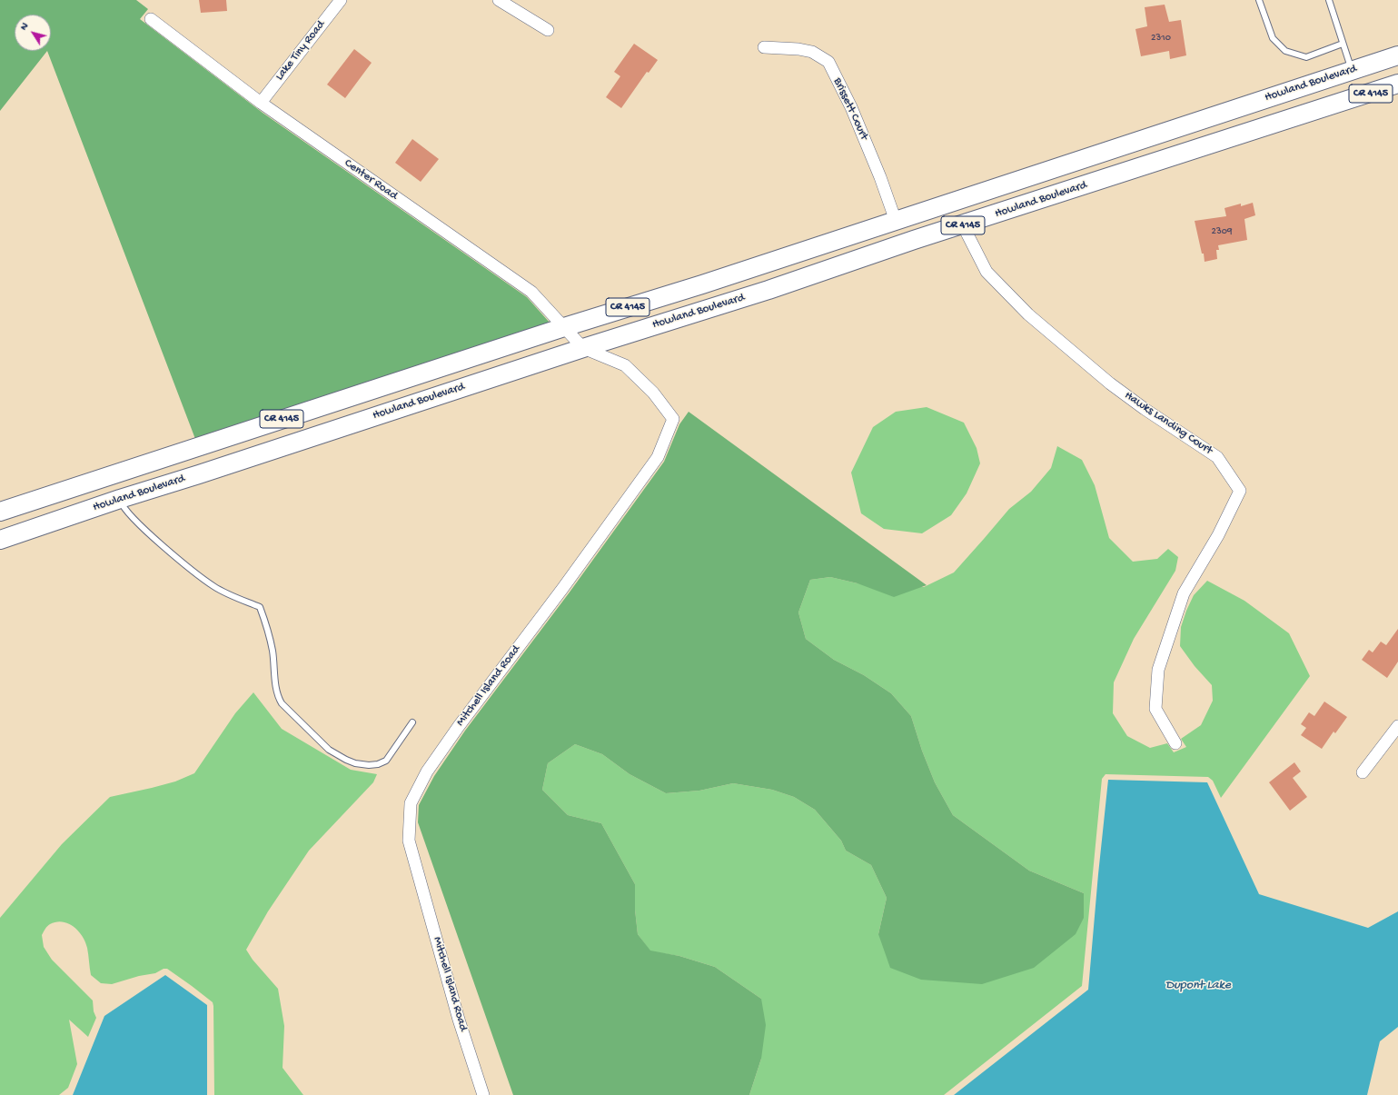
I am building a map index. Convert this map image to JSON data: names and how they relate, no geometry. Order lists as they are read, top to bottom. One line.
{"streets":{"main road":["Howland Boulevard","CR 4145"],"street":["Lake Tiny Road","Brissett Court","Center Road","Hawks Landing Court","Mitchell Island Road"]},"crossings":[["Lake Tiny Road","Center Road"],["Howland Boulevard","Brissett Court"],["Howland Boulevard","Center Road"],["Howland Boulevard","Hawks Landing Court"],["Howland Boulevard","Mitchell Island Road"],["Center Road","Mitchell Island Road"]],"water":["Dupont Lake"],"house_numbers":["2310","2309"],"north":"top left"}
